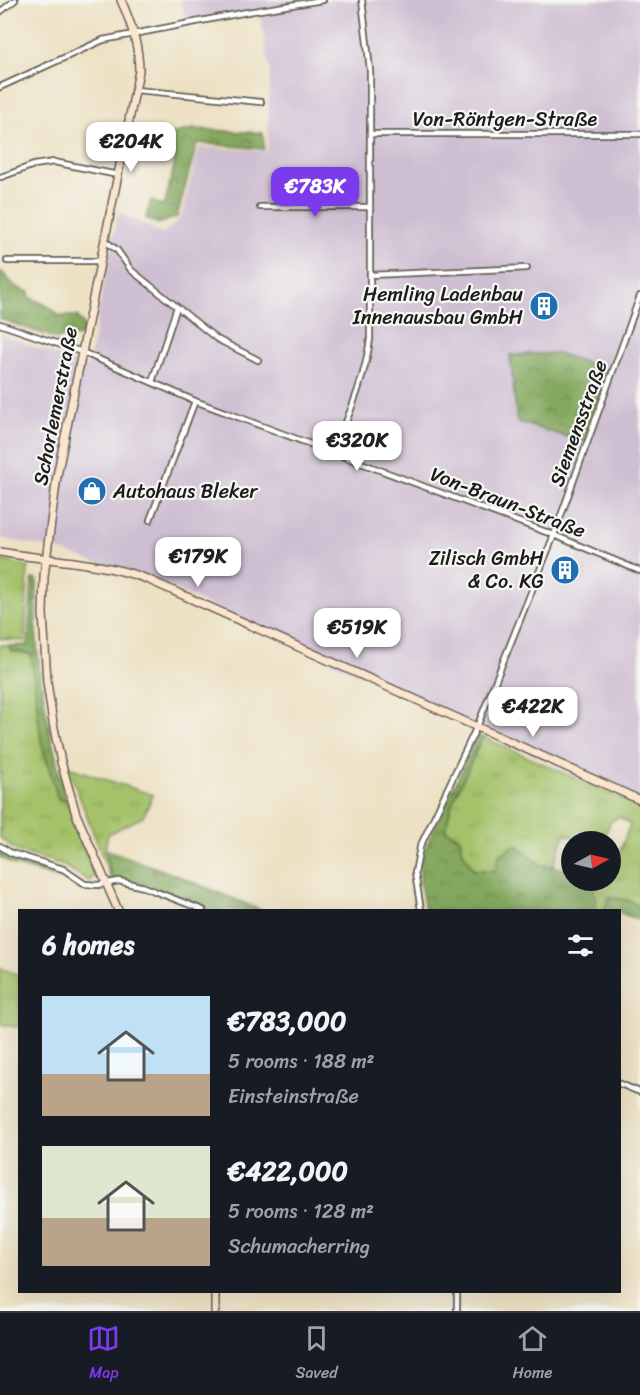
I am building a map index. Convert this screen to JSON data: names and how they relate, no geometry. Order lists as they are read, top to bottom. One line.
{"streets":{"main road":["Schorlemerstraße"],"street":["Von-Röntgen-Straße","Siemensstraße","Von-Braun-Straße"]},"crossings":[["Schorlemerstraße","Von-Braun-Straße"],["Siemensstraße","Von-Braun-Straße"]],"places":{"building":["Hemling Ladenbau Innenausbau GmbH","Zilisch GmbH & Co. KG"],"shop":["Autohaus Bleker"]},"north":"right","page":{"price":["€204K","€783K","€320K","€179K","€519K","€422K"],"heading":"6 homes","list":[{"name":"€783,000","note":"5 rooms · 188 m² · Einsteinstraße"},{"name":"€422,000","note":"5 rooms · 128 m² · Schumacherring"}],"tabs":["Map","Saved","Home"]}}
